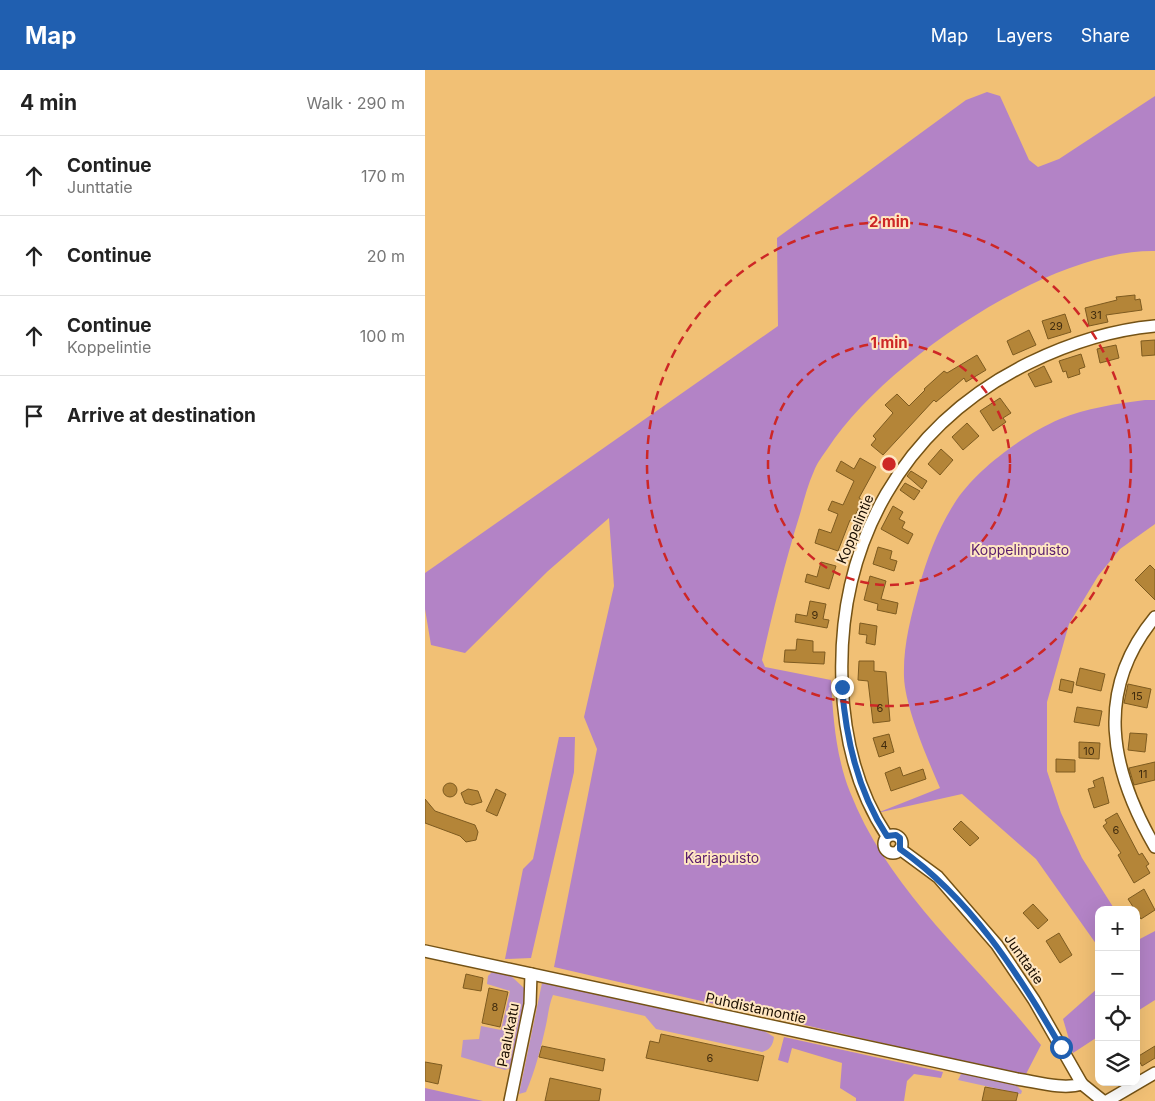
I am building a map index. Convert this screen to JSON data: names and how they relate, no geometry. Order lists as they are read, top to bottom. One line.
{"streets":{"street":["Koppelintie","Junttatie","Puhdistamontie","Paalukatu"]},"crossings":[["Koppelintie","Junttatie"],["Junttatie","Puhdistamontie"],["Puhdistamontie","Paalukatu"]],"parks":["Koppelinpuisto","Karjapuisto"],"house_numbers":["31","29","9","15","6","4","10","11","6","8","6"],"page":{"header":"Map","nav":["Map","Layers","Share"],"heading":["4 min","Walk · 290 m"],"list":[["Continue","Junttatie","170 m"],["Continue","20 m"],["Continue","Koppelintie","100 m"],"Arrive at destination"],"map_buttons":["+","−"]},"rings":["2 min","1 min"]}
